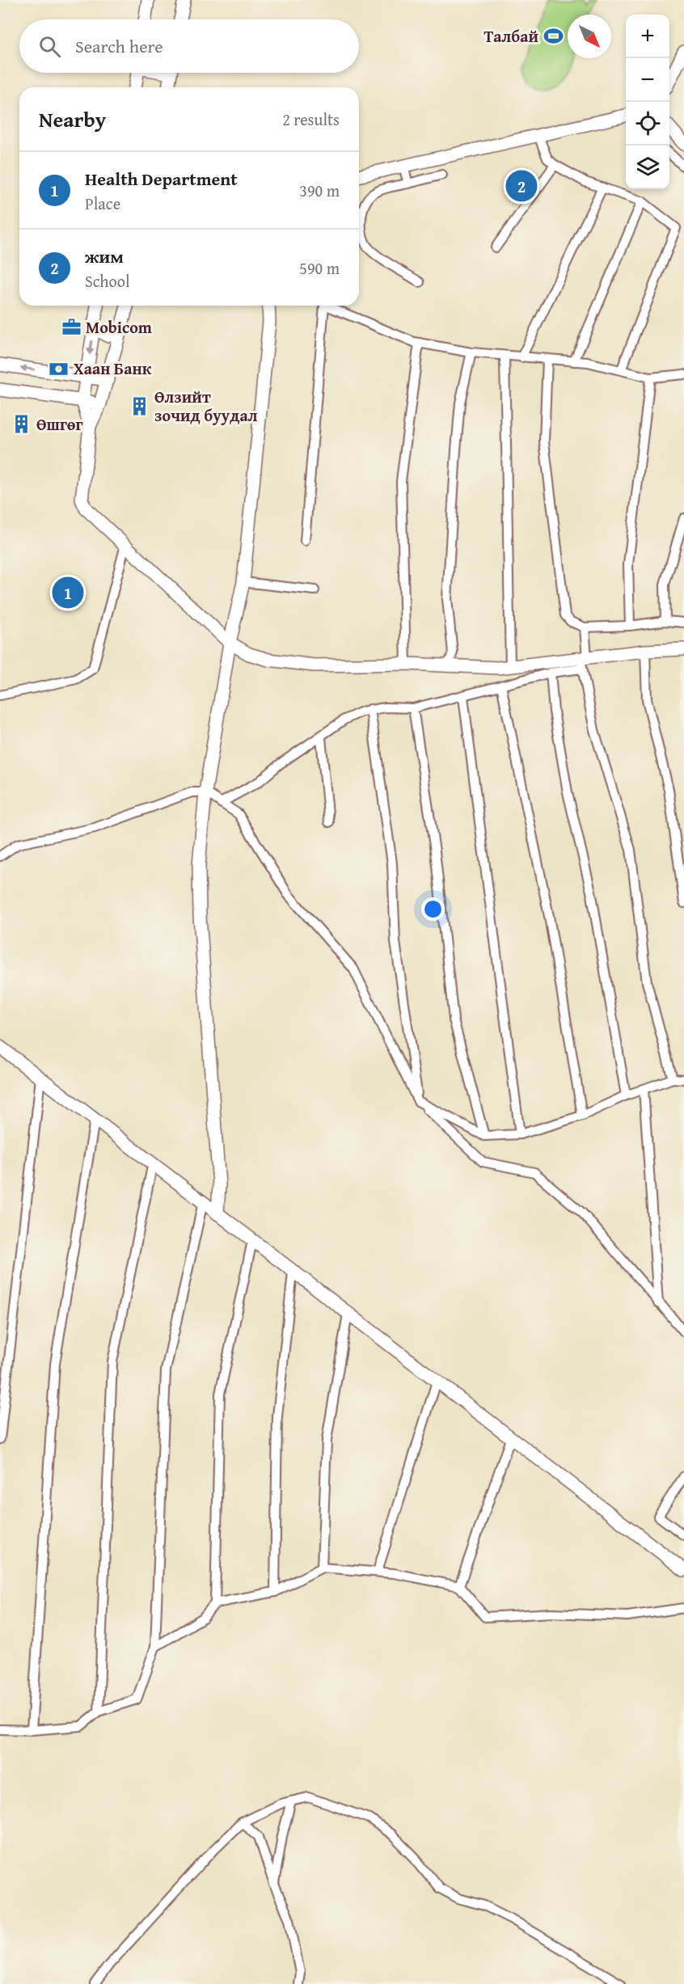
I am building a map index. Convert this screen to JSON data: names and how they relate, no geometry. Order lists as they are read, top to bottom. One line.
{"places":{"sports":["Талбай"],"office":["Mobicom"],"bank":["Хаан Банк"],"building":["Өлзийт зочид буудал","Өшгөг"]},"north":"bottom right","page":{"map_buttons":["+","−"],"search":"Search here","heading":["Nearby","2 results"],"list":[{"mark":"1","name":"Health Department","note":"Place","value":"390 m"},{"mark":"2","name":"жим","note":"School","value":"590 m"}],"pins":["2","1"]}}
